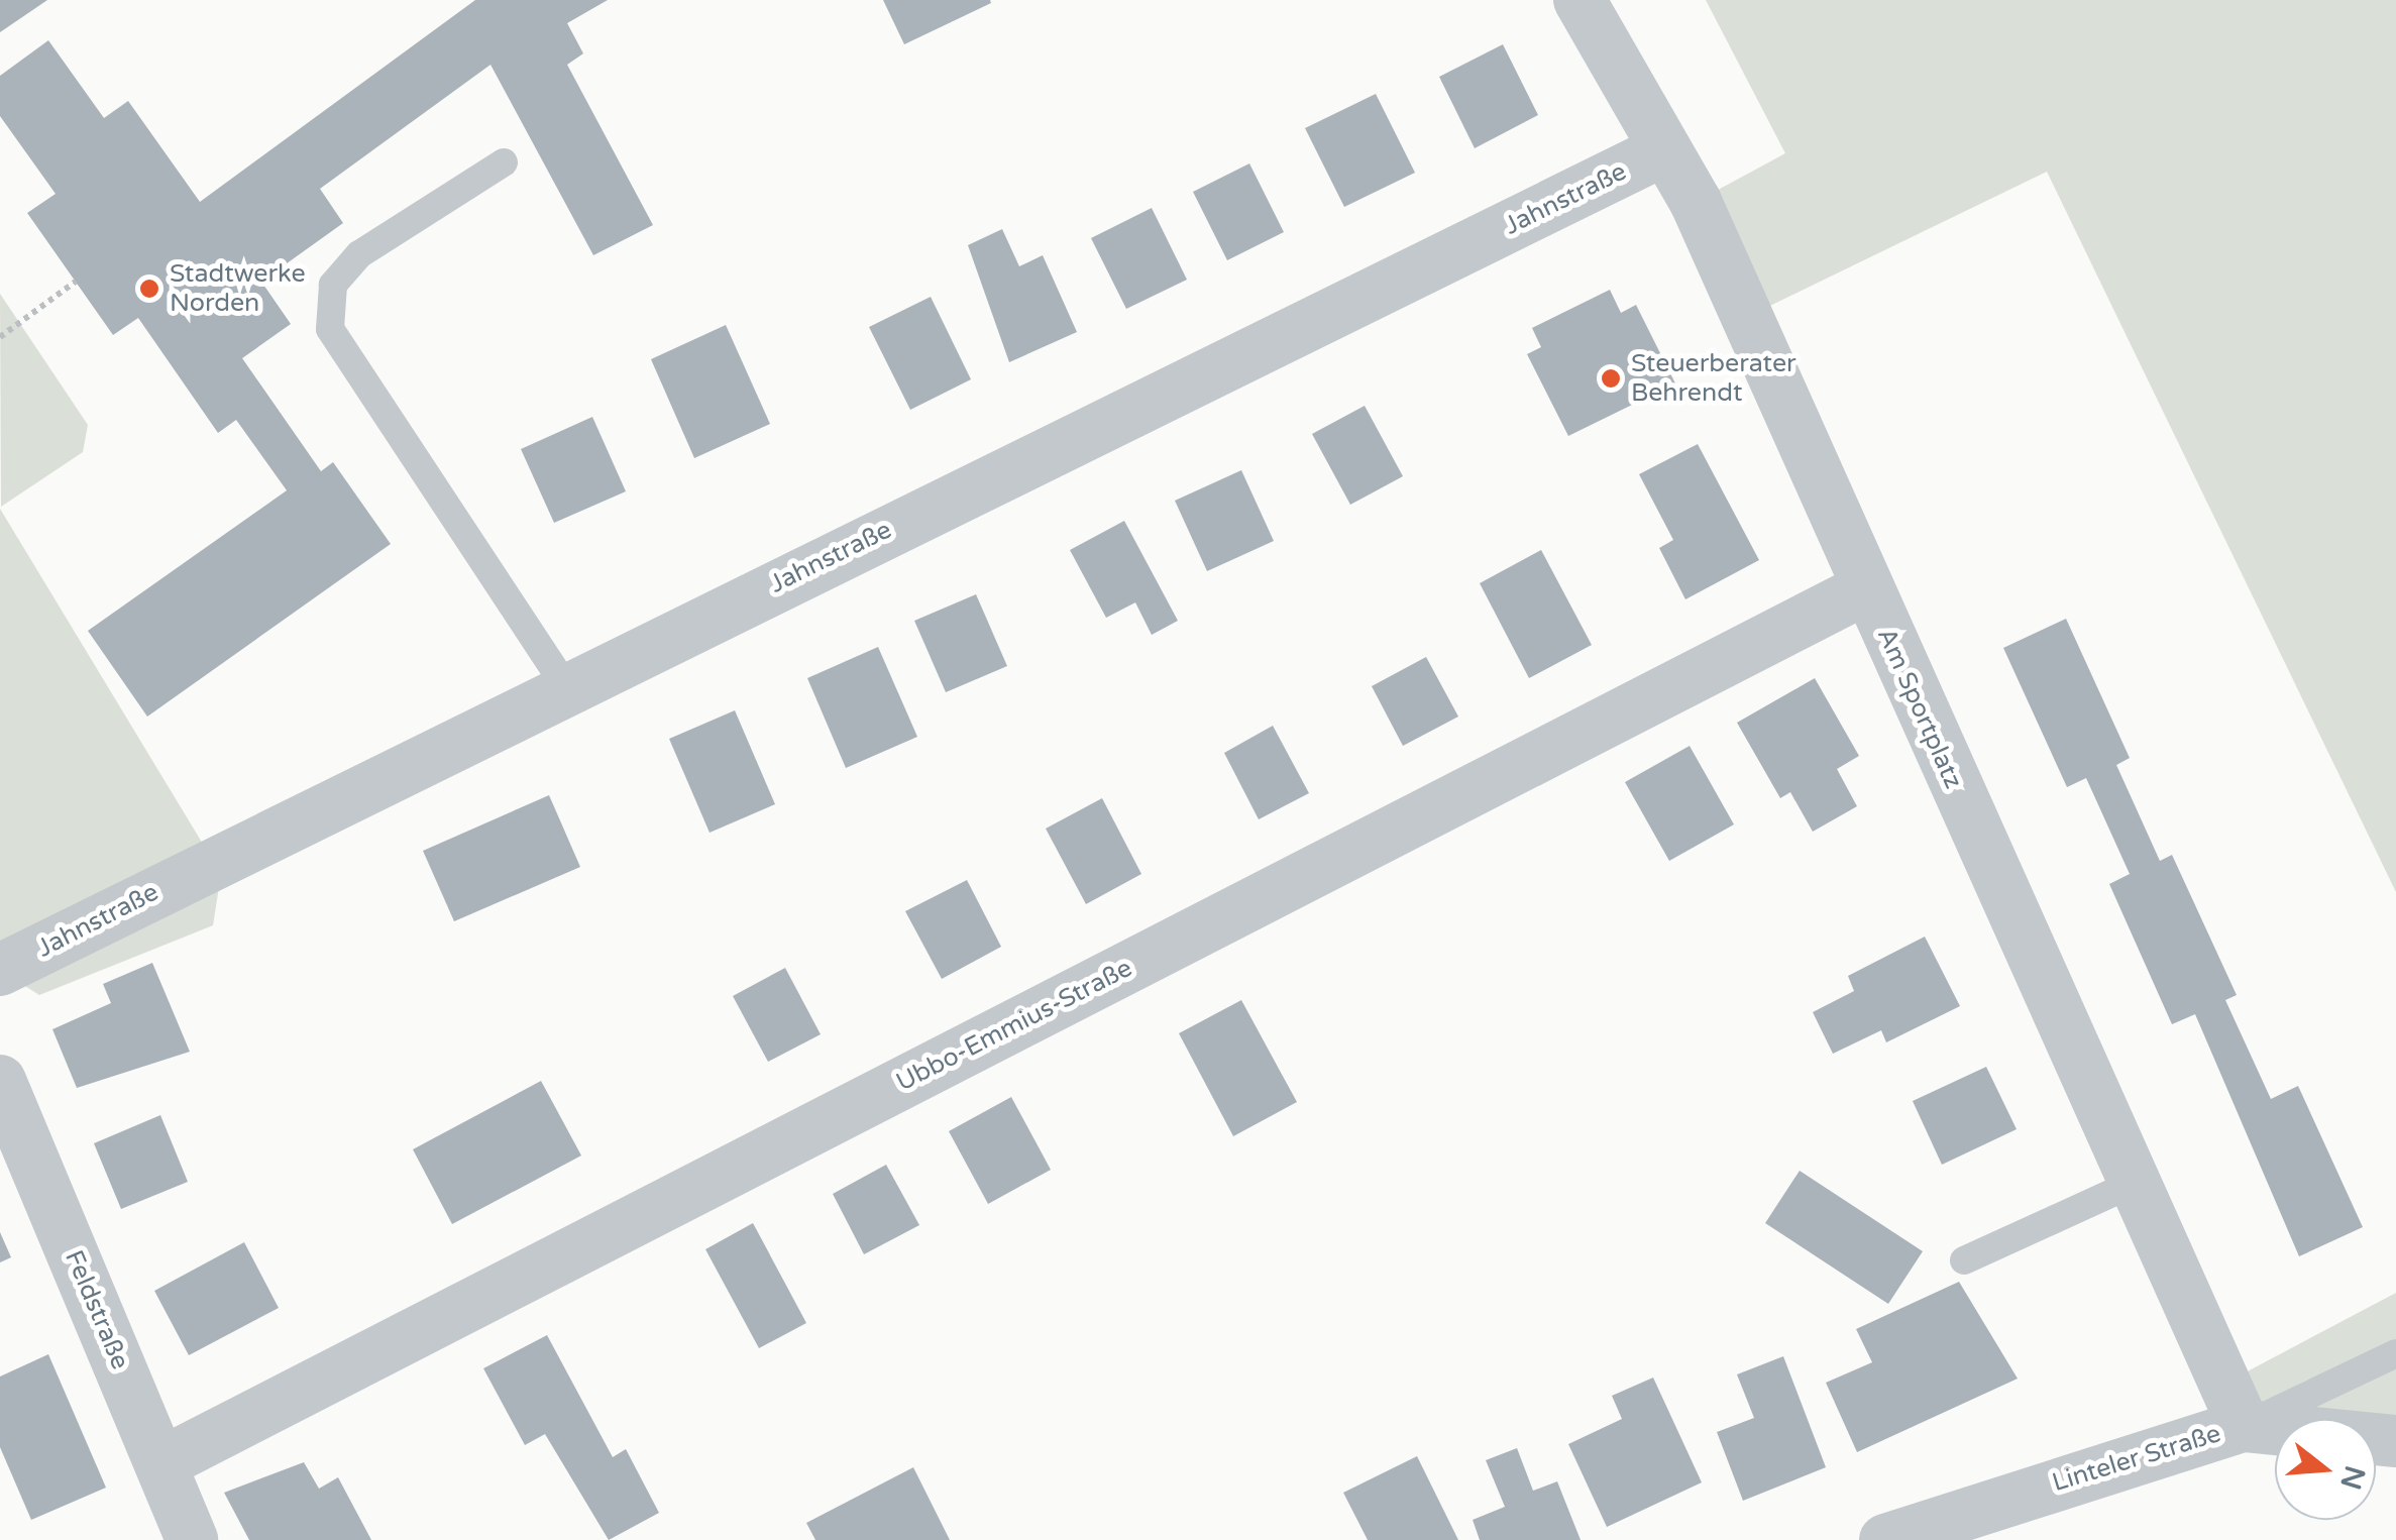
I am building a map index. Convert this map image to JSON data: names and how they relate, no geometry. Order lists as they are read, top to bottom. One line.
{"streets":{"street":["Jahnstraße","Am Sportplatz","Ubbo-Emmius-Straße","Feldstraße","Linteler Straße"]},"crossings":[["Jahnstraße","Am Sportplatz"],["Am Sportplatz","Ubbo-Emmius-Straße"],["Am Sportplatz","Linteler Straße"],["Ubbo-Emmius-Straße","Feldstraße"]],"places":["Stadtwerke Norden","Steuerberater Behrendt"],"north":"right"}
